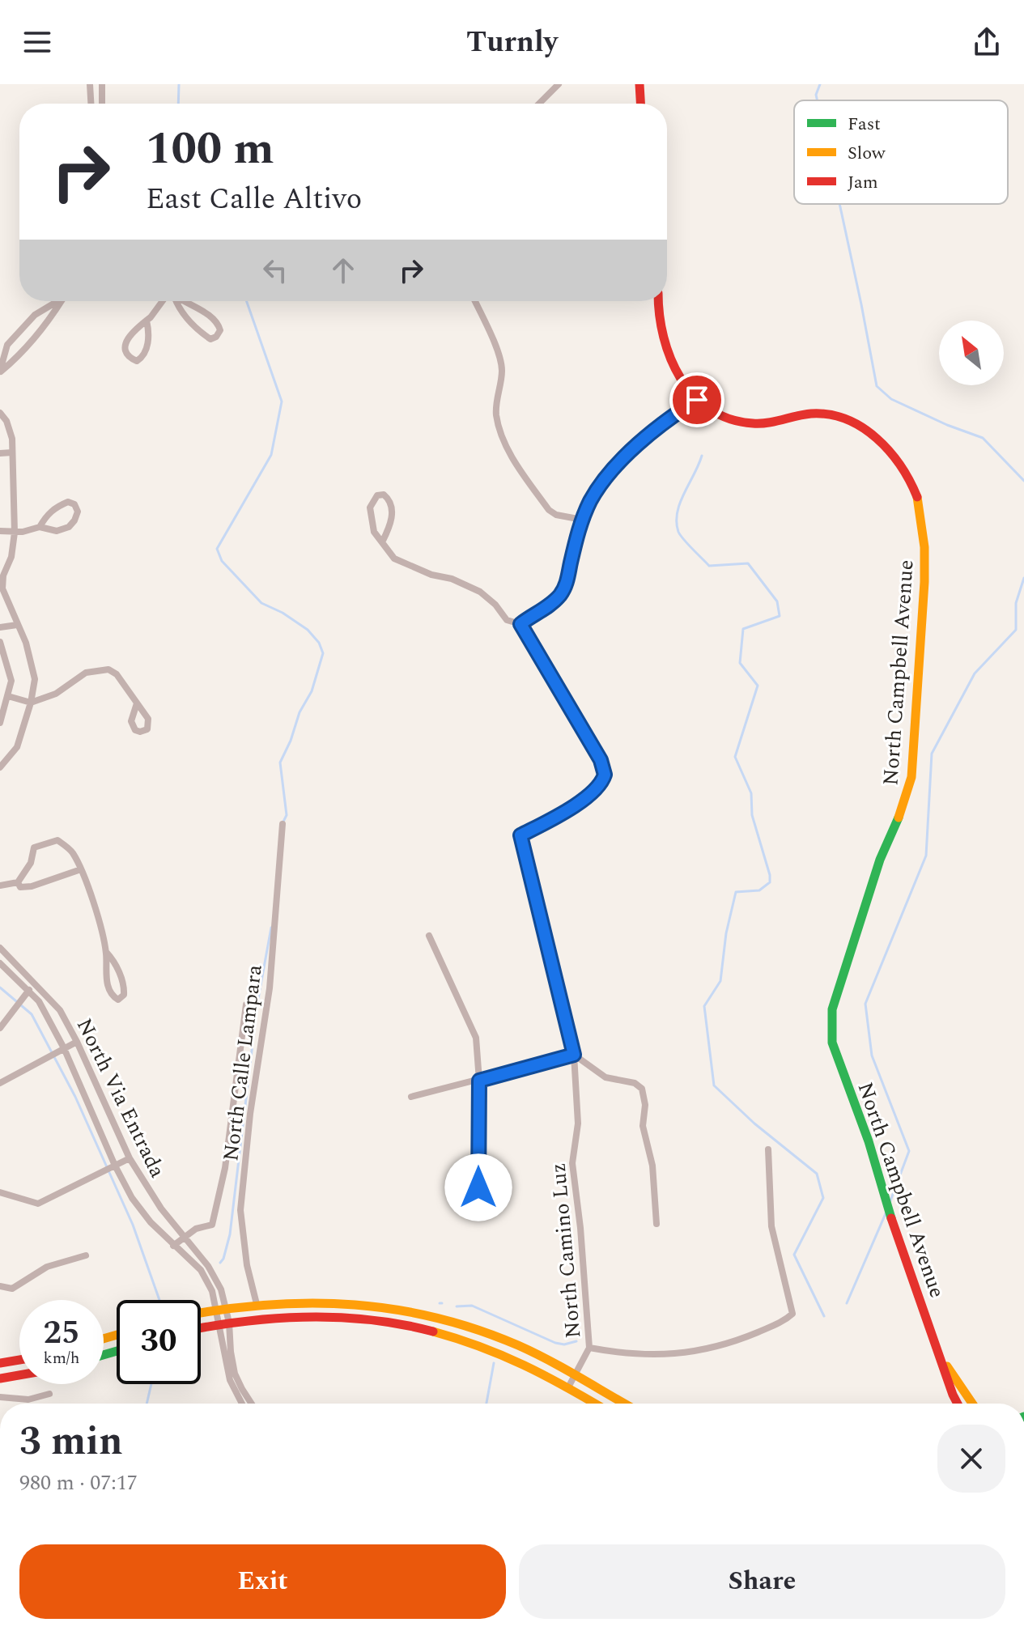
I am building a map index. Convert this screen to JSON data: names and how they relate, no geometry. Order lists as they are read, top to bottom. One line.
{"streets":{"main road":["North Campbell Avenue"],"street":["North Calle Lampara","North Via Entrada","North Camino Luz"]},"crossings":[["North Calle Lampara","North Via Entrada"]],"legend":["Fast","Slow","Jam"],"north":"top left","page":{"header":"Turnly","turn":["100 m","East Calle Altivo"],"speed":"25 km/h","limit":"30","heading":["3 min","980 m · 07:17"],"buttons":["Exit","Share"]}}
